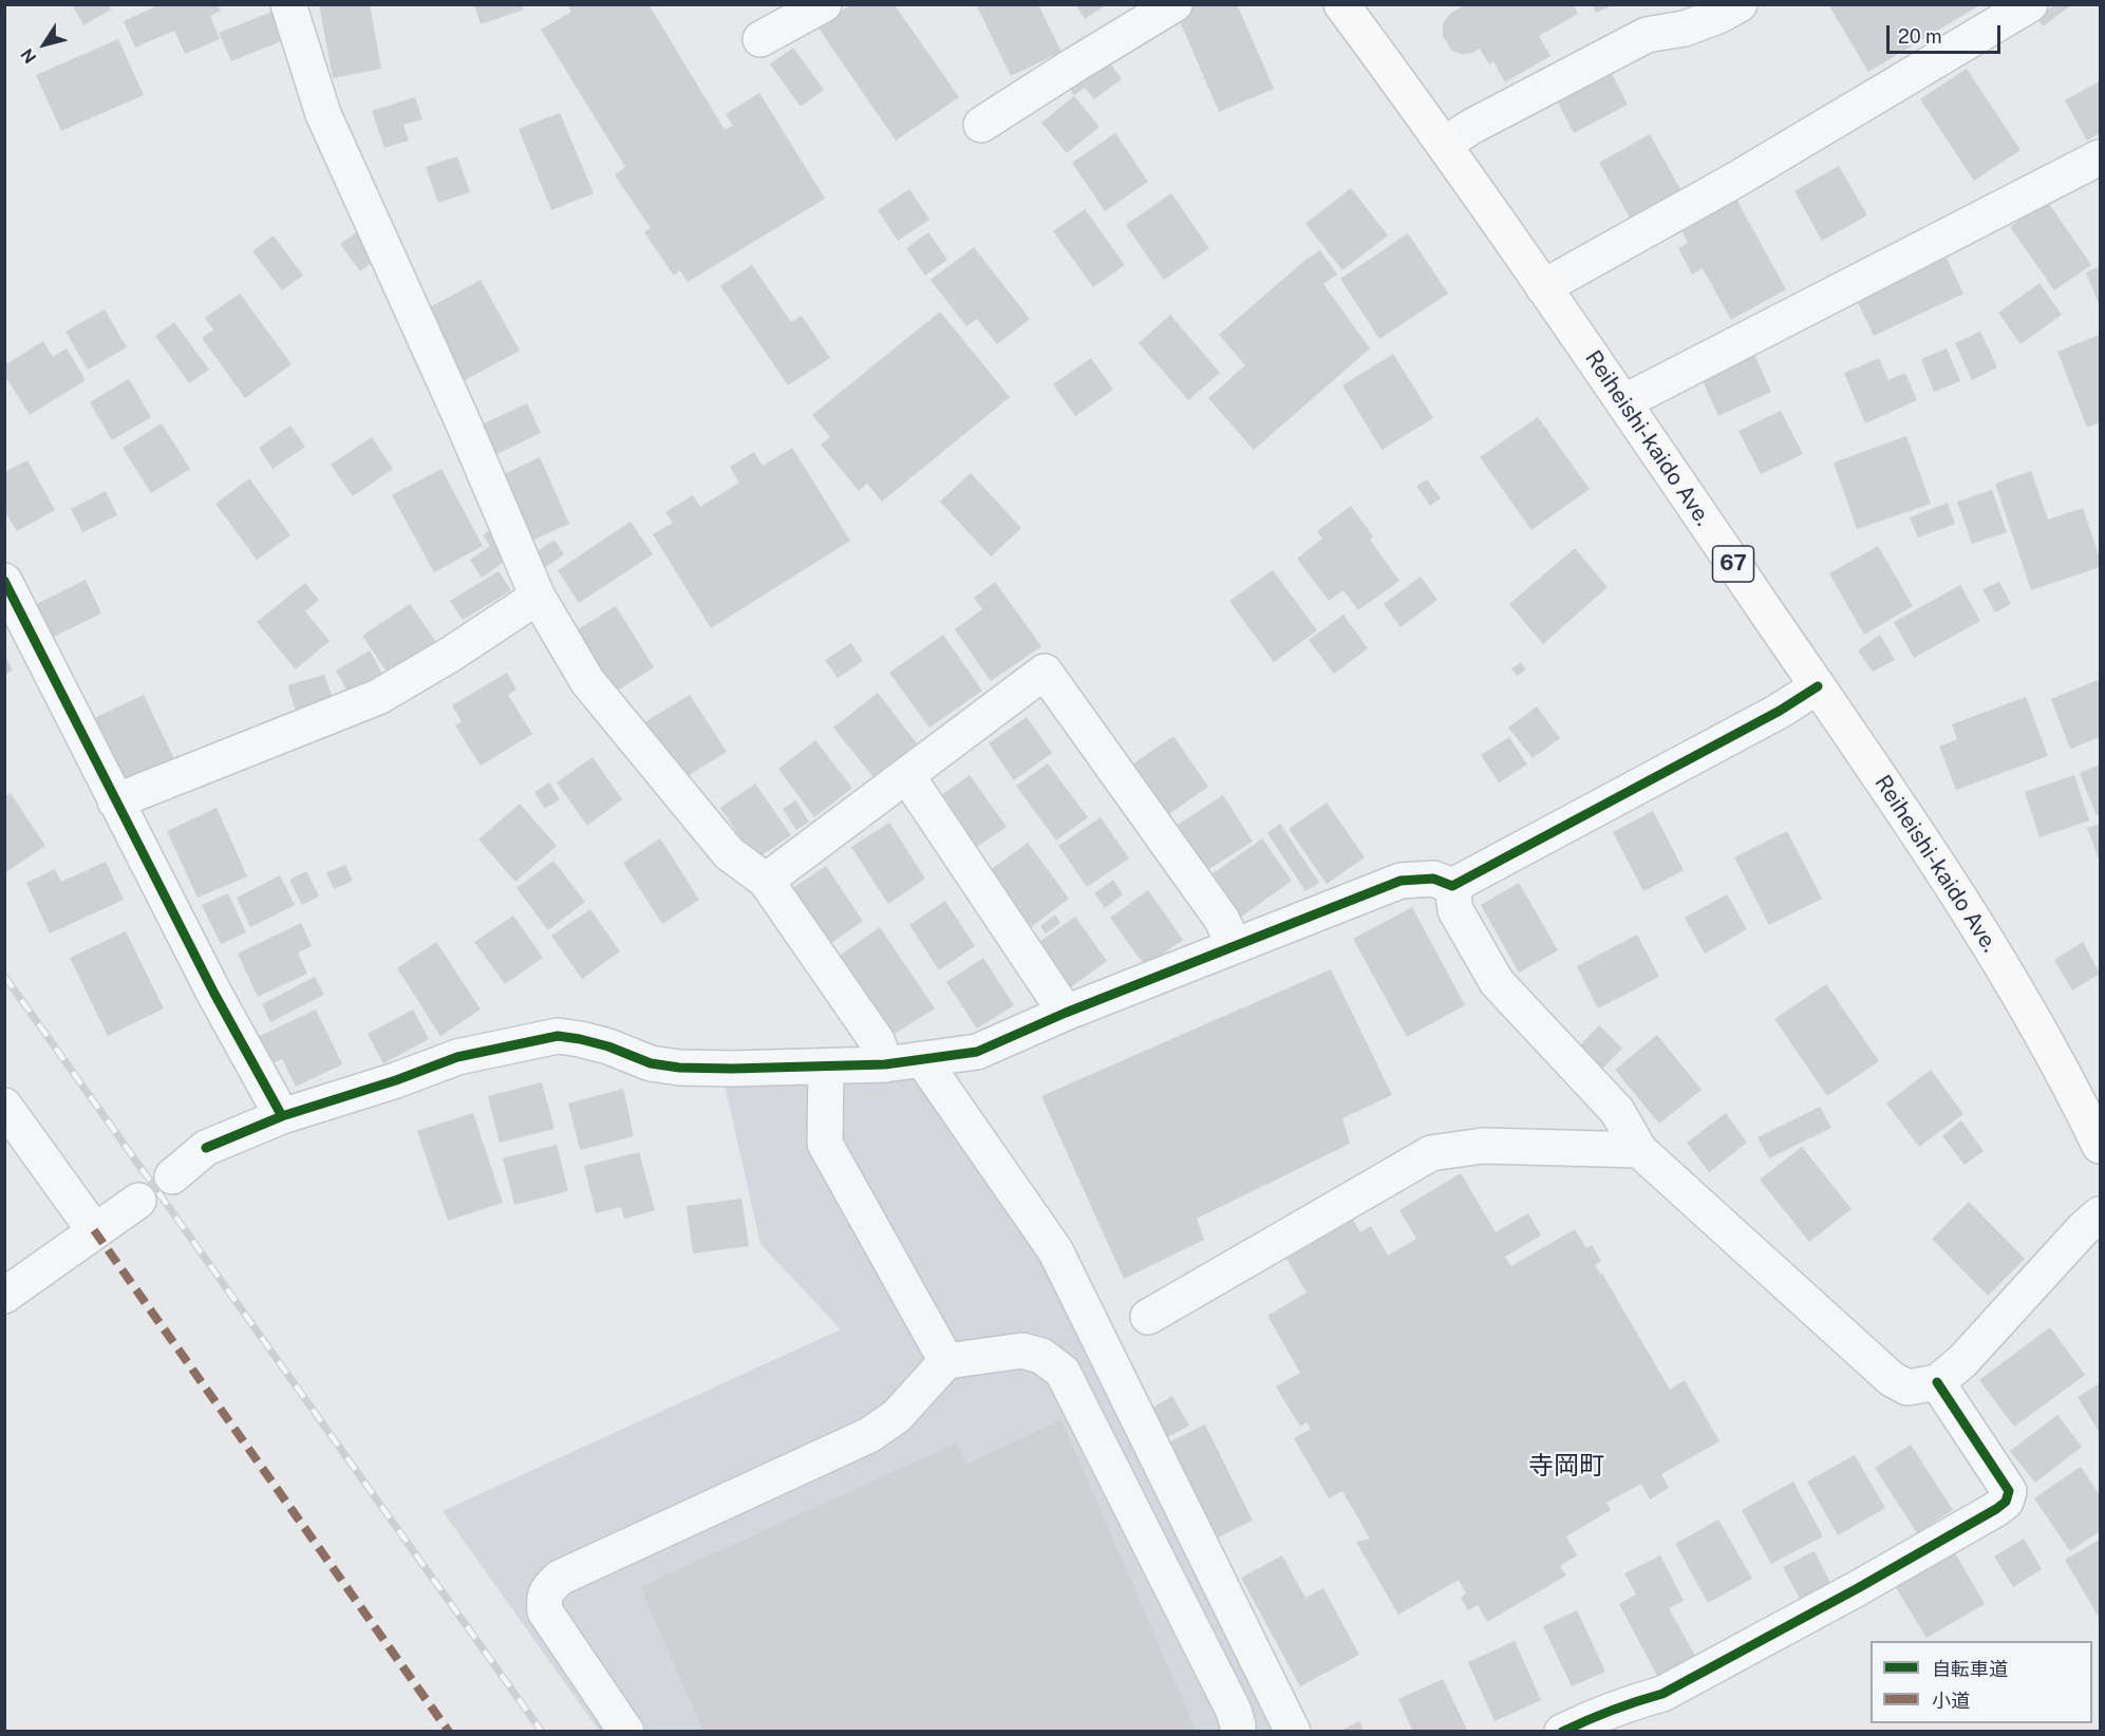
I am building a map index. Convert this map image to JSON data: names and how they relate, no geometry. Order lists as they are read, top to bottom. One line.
{"streets":{"main road":["Reiheishi-kaido Ave.","67"]},"districts":["寺岡町"],"legend":["自転車道","小道"],"scale_bar":"20 m","north":"bottom left"}
